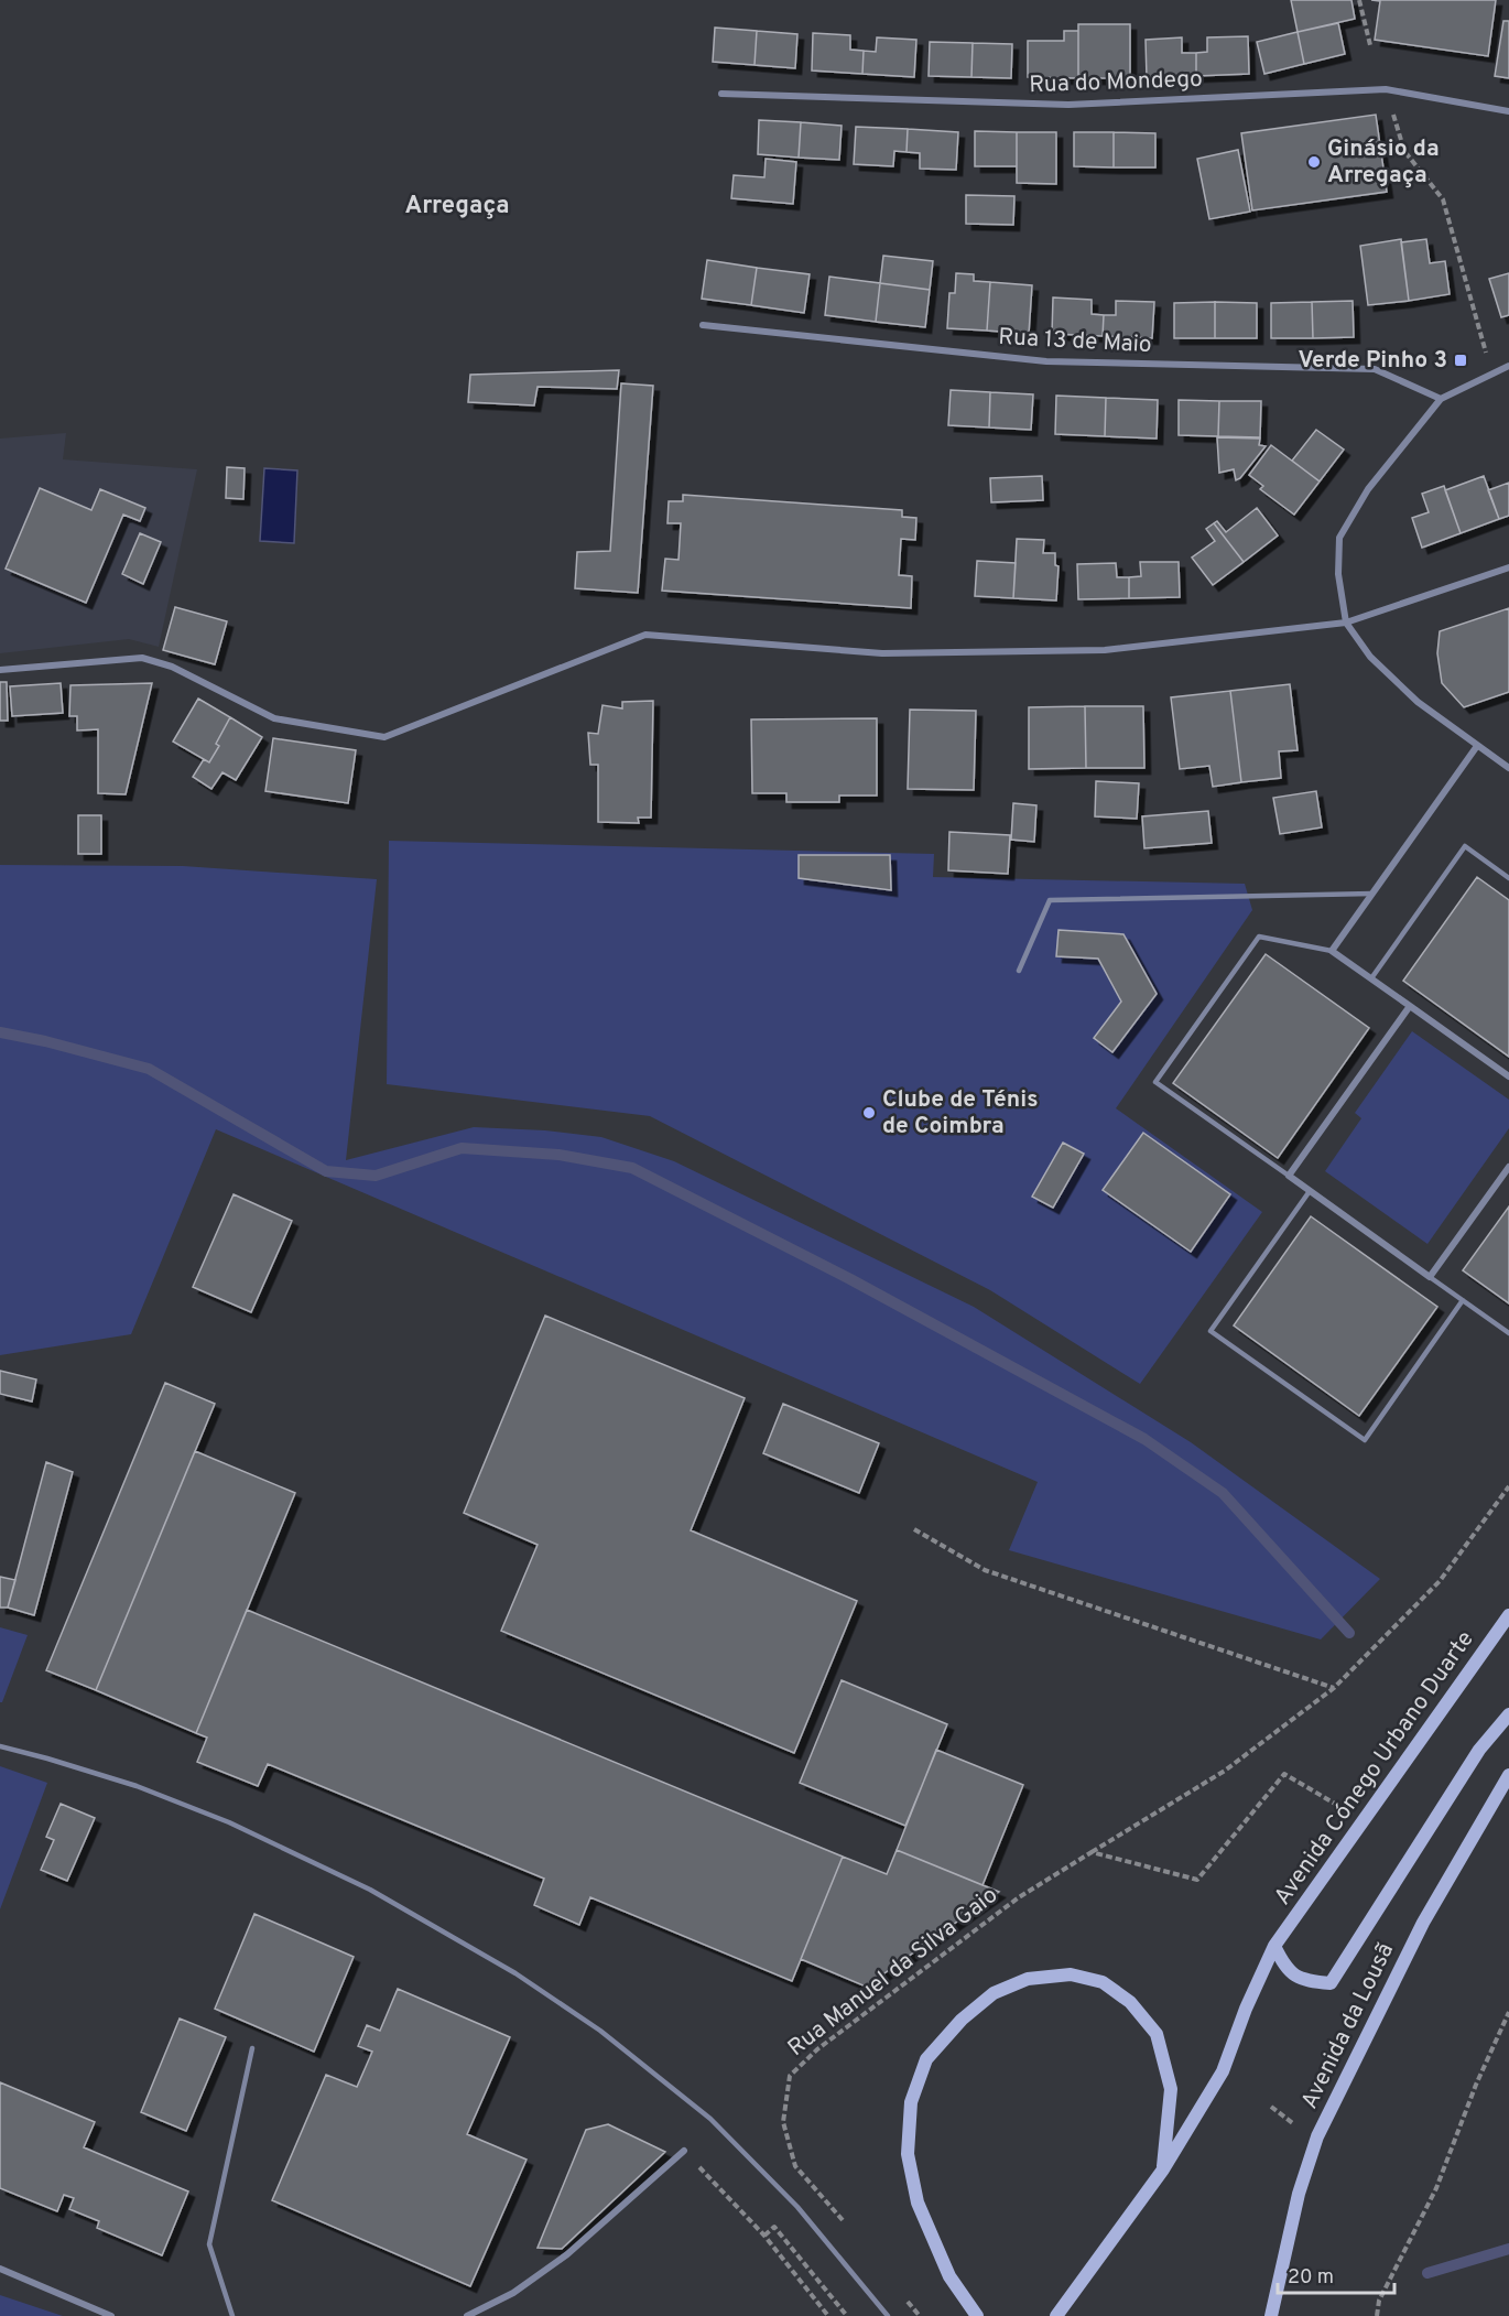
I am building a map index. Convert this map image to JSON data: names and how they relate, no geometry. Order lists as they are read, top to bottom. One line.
{"streets":{"main road":["Avenida Cónego Urbano Duarte","Avenida da Lousã"],"street":["Rua do Mondego","Rua 13 de Maio"],"path":["Rua Manuel da Silva Gaio"]},"districts":["Arregaça"],"places":{"other":["Ginásio da Arregaça","Clube de Ténis de Coimbra"],"transit":["Verde Pinho 3"]},"scale_bar":"20 m"}
